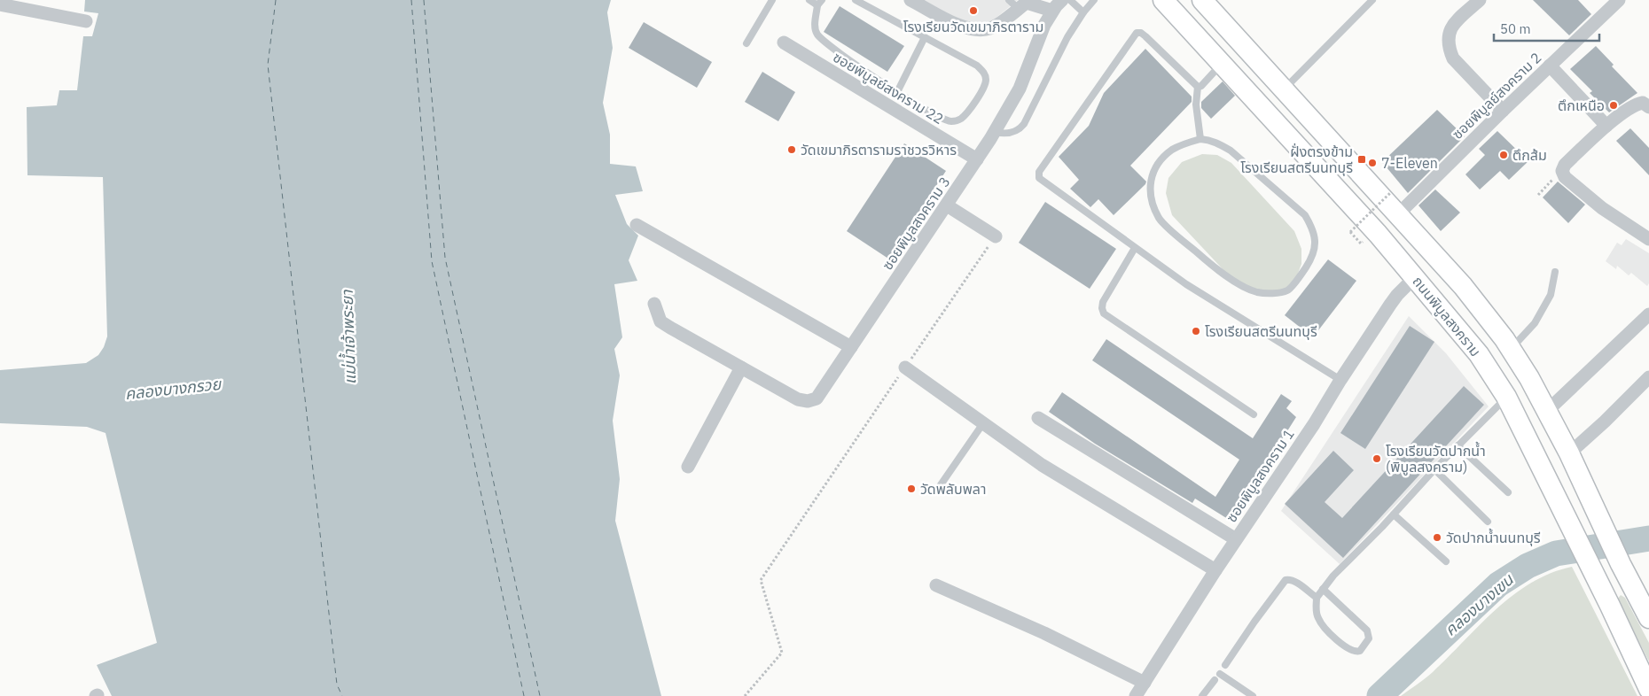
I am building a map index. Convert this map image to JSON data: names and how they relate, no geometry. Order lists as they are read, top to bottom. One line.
{"streets":{"main road":["ถนนพิบูลสงคราม"],"street":["ซอยพิบูลย์สงคราม 22","ซอยพิบูลย์สงคราม 2","ซอยพิบูลสงคราม 3","ซอยพิบูลสงคราม 1"]},"crossings":[["ซอยพิบูลย์สงคราม 22","ซอยพิบูลสงคราม 3"],["ซอยพิบูลย์สงคราม 2","ถนนพิบูลสงคราม"],["ถนนพิบูลสงคราม","ซอยพิบูลสงคราม 1"]],"water":["แม่น้ำเจ้าพระยา","คลองบางกรวย","คลองบางเขน"],"places":{"other":["โรงเรียนวัดเขมาภิรตาราม","ตึกเหนือ","วัดเขมาภิรตารามราชวรวิหาร","ตึกส้ม","7-Eleven","โรงเรียนสตรีนนทบุรี","โรงเรียนวัดปากน้ำ (พิบูลสงคราม)","วัดพลับพลา","วัดปากน้ำนนทบุรี"],"transit":["ฝั่งตรงข้าม โรงเรียนสตรีนนทบุรี"]},"scale_bar":"50 m"}
